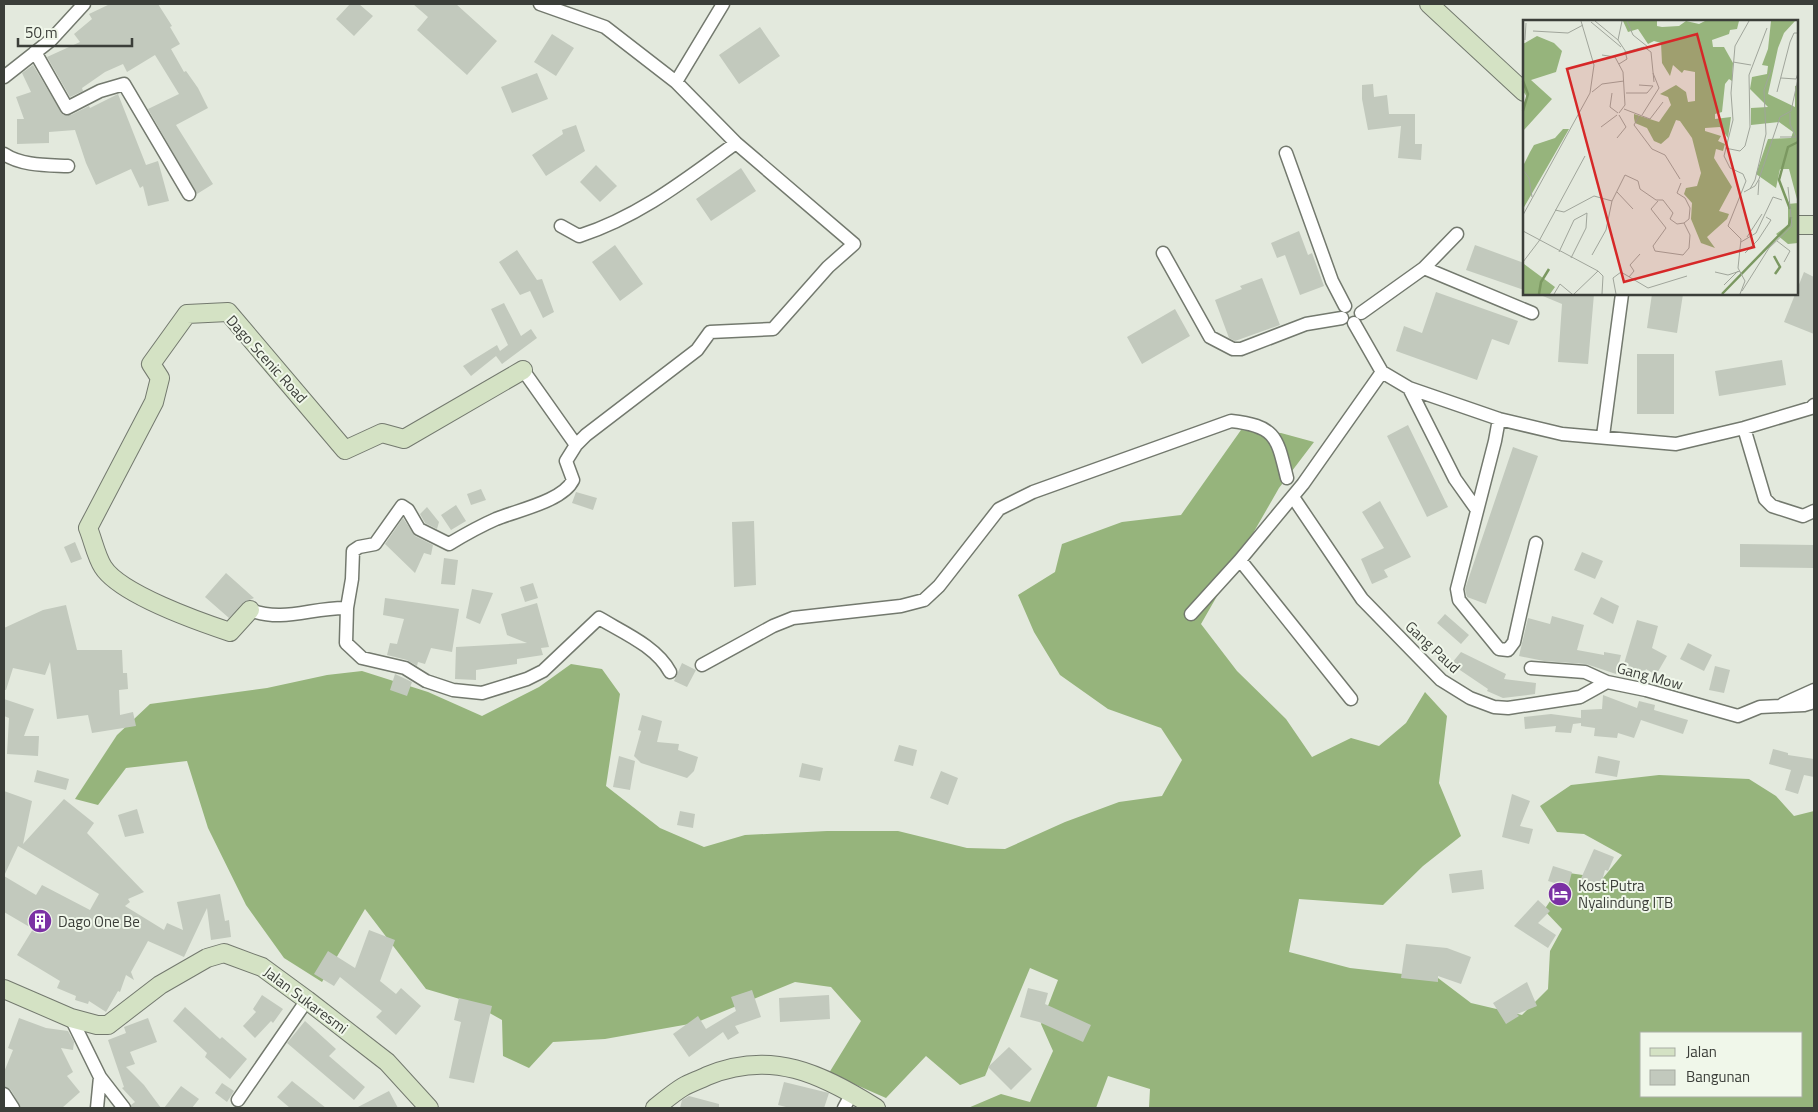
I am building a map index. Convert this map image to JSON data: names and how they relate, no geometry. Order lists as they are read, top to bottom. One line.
{"streets":{"street":["Dago Scenic Road","Gang Paud","Gang Mow","Jalan Sukaresmi"]},"crossings":[["Gang Paud","Gang Mow"]],"places":{"hotel":["Kost Putra Nyalindung ITB"],"building":["Dago One Be"]},"legend":["Jalan","Bangunan"],"scale_bar":"50 m"}
